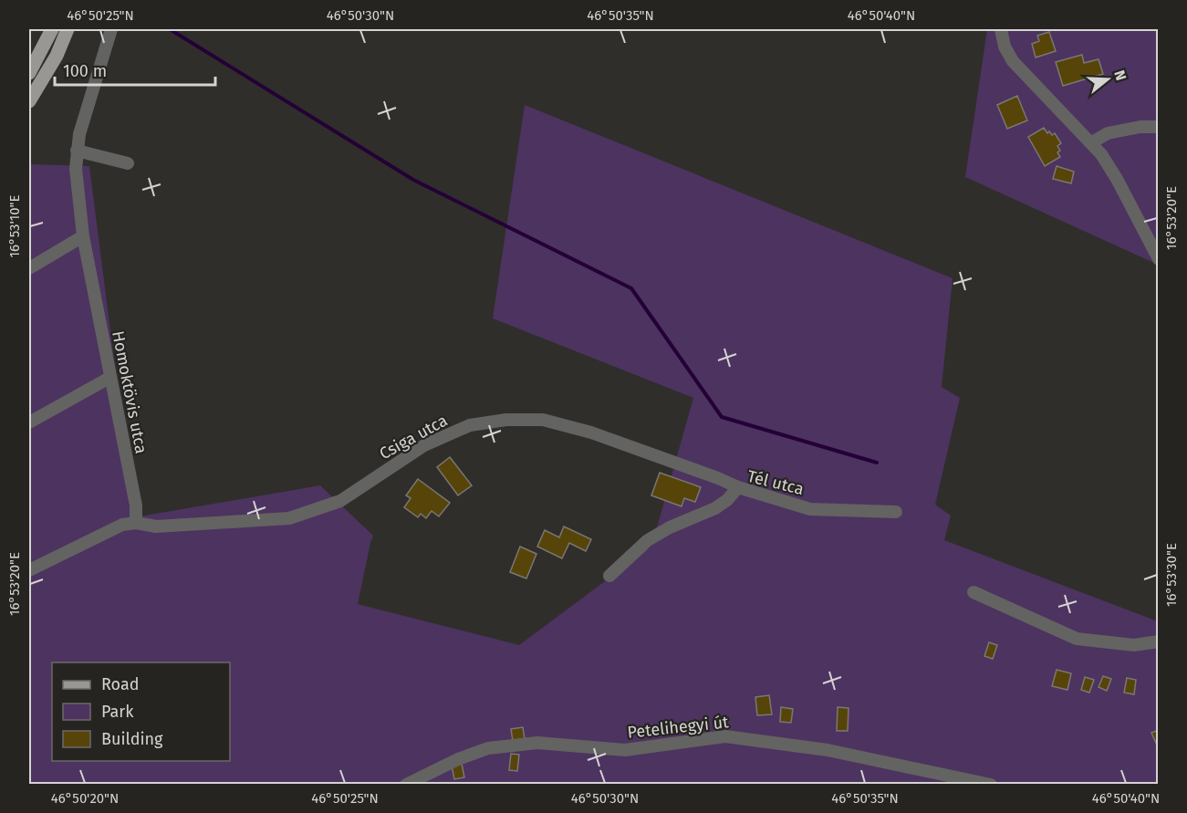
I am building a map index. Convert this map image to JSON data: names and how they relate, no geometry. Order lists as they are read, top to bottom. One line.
{"streets":{"street":["Homoktövis utca","Csiga utca","Tél utca","Petelihegyi út"]},"crossings":[["Homoktövis utca","Csiga utca"],["Csiga utca","Tél utca"]],"legend":["Road","Park","Building"],"scale_bar":"100 m","north":"right","coordinates":["46°50'25\"N","46°50'30\"N","46°50'35\"N","46°50'40\"N","16°53'20\"E","16°53'10\"E","16°53'30\"E","46°50'20\"N"]}
